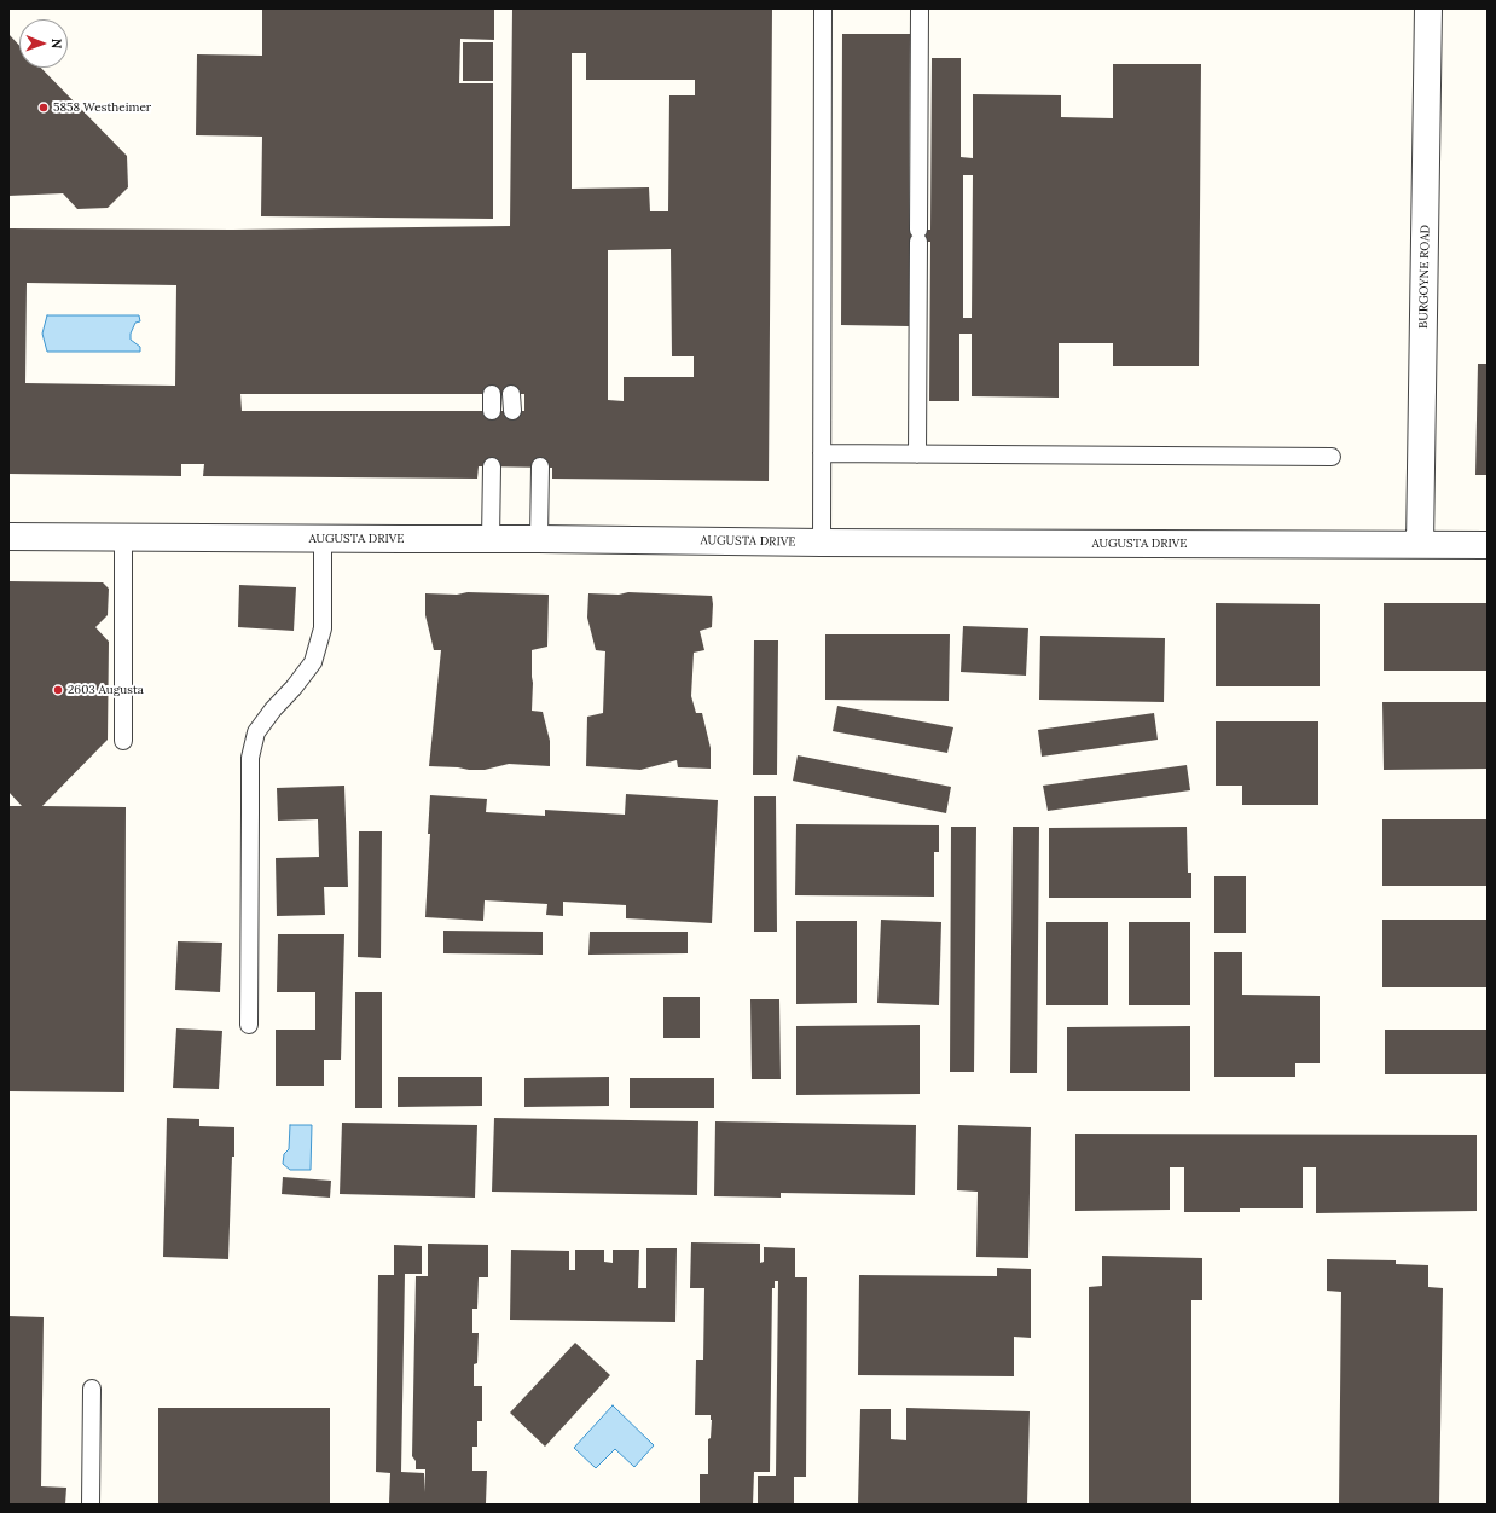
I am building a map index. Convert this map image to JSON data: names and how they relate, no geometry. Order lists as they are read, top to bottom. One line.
{"streets":{"street":["BURGOYNE ROAD","AUGUSTA DRIVE"]},"crossings":[["BURGOYNE ROAD","AUGUSTA DRIVE"]],"places":["5858 Westheimer","2603 Augusta"],"north":"right"}
